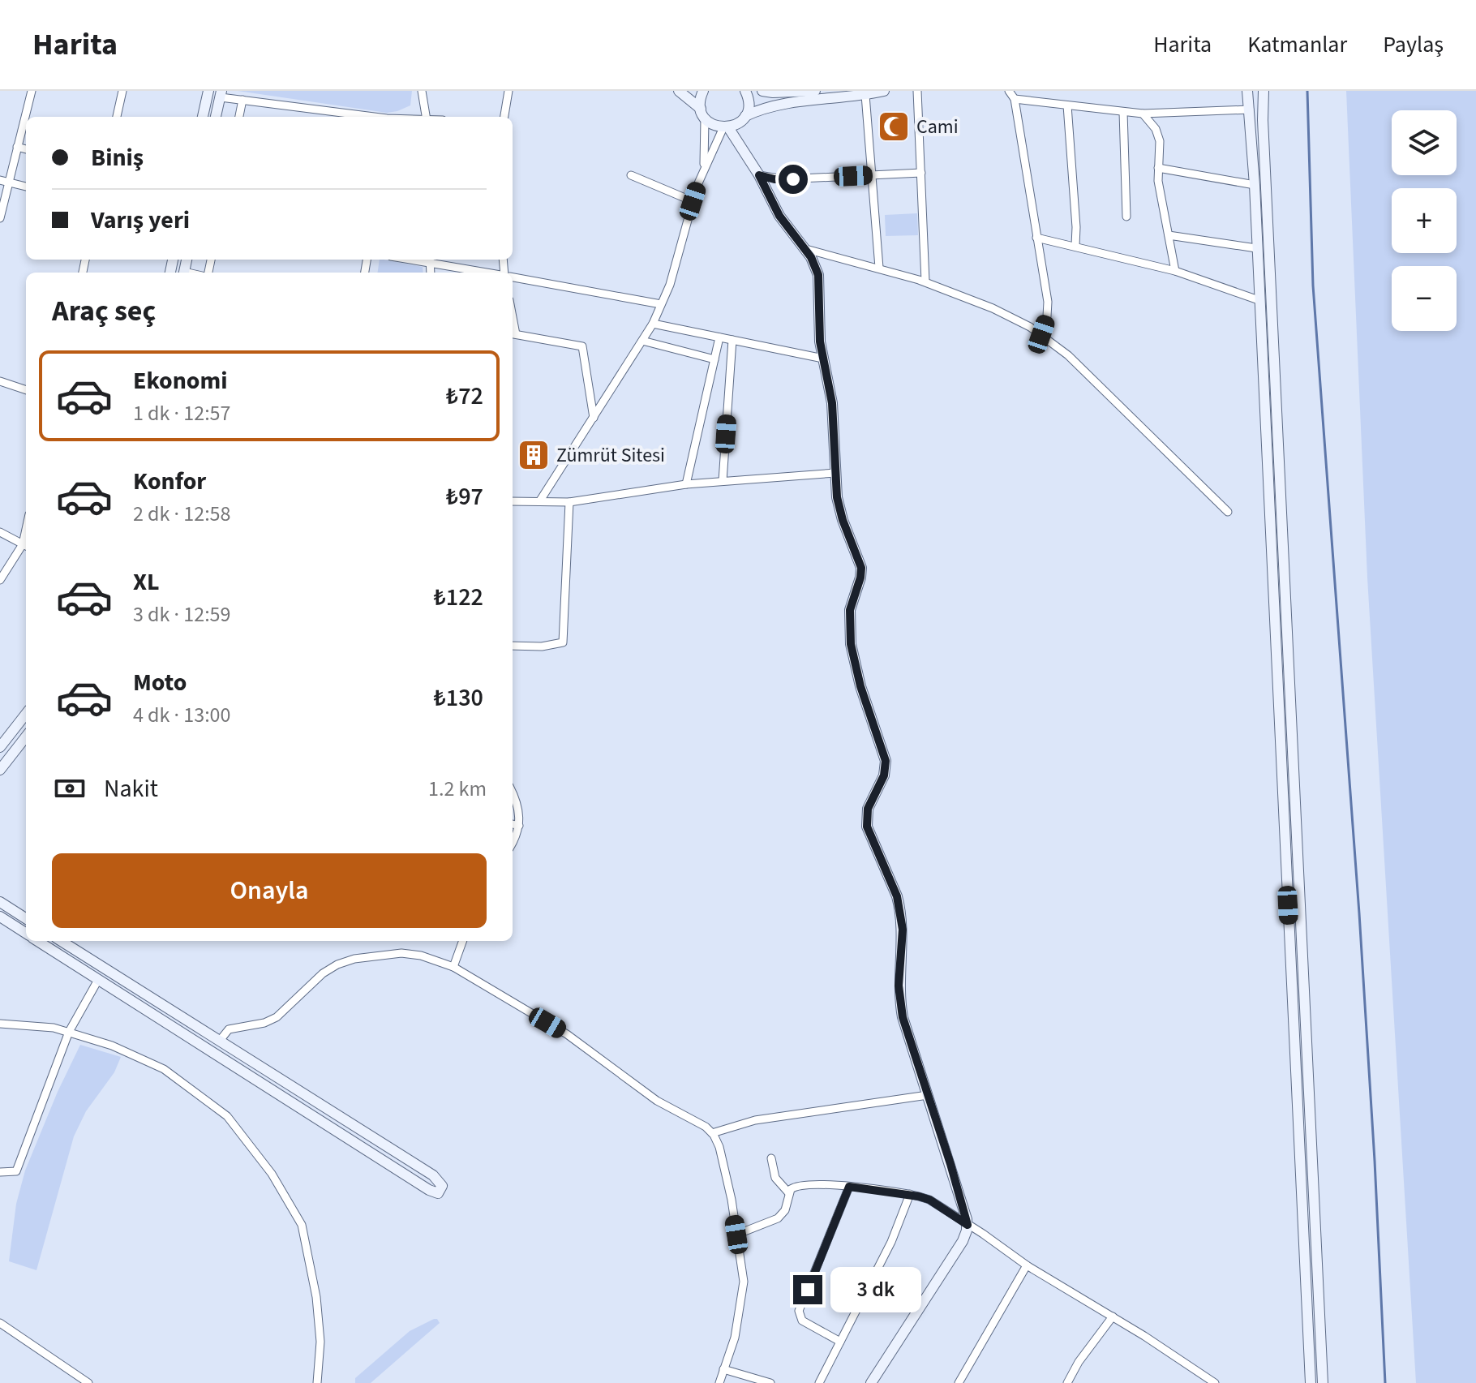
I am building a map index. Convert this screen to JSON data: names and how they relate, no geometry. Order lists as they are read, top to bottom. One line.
{"places":{"mosque":["Cami"],"building":["Zümrüt Sitesi"]},"page":{"header":"Harita","nav":["Harita","Katmanlar","Paylaş"],"map_buttons":["+","−"],"banner":["Biniş","Varış yeri"],"heading":"Araç seç","list":[{"name":"Ekonomi","note":"1 dk · 12:57","value":"₺72"},{"name":"Konfor","note":"2 dk · 12:58","value":"₺97"},{"name":"XL","note":"3 dk · 12:59","value":"₺122"},{"name":"Moto","note":"4 dk · 13:00","value":"₺130"}],"pay":["Nakit","1.2 km"],"buttons":"Onayla","bubble":"3 dk"}}
